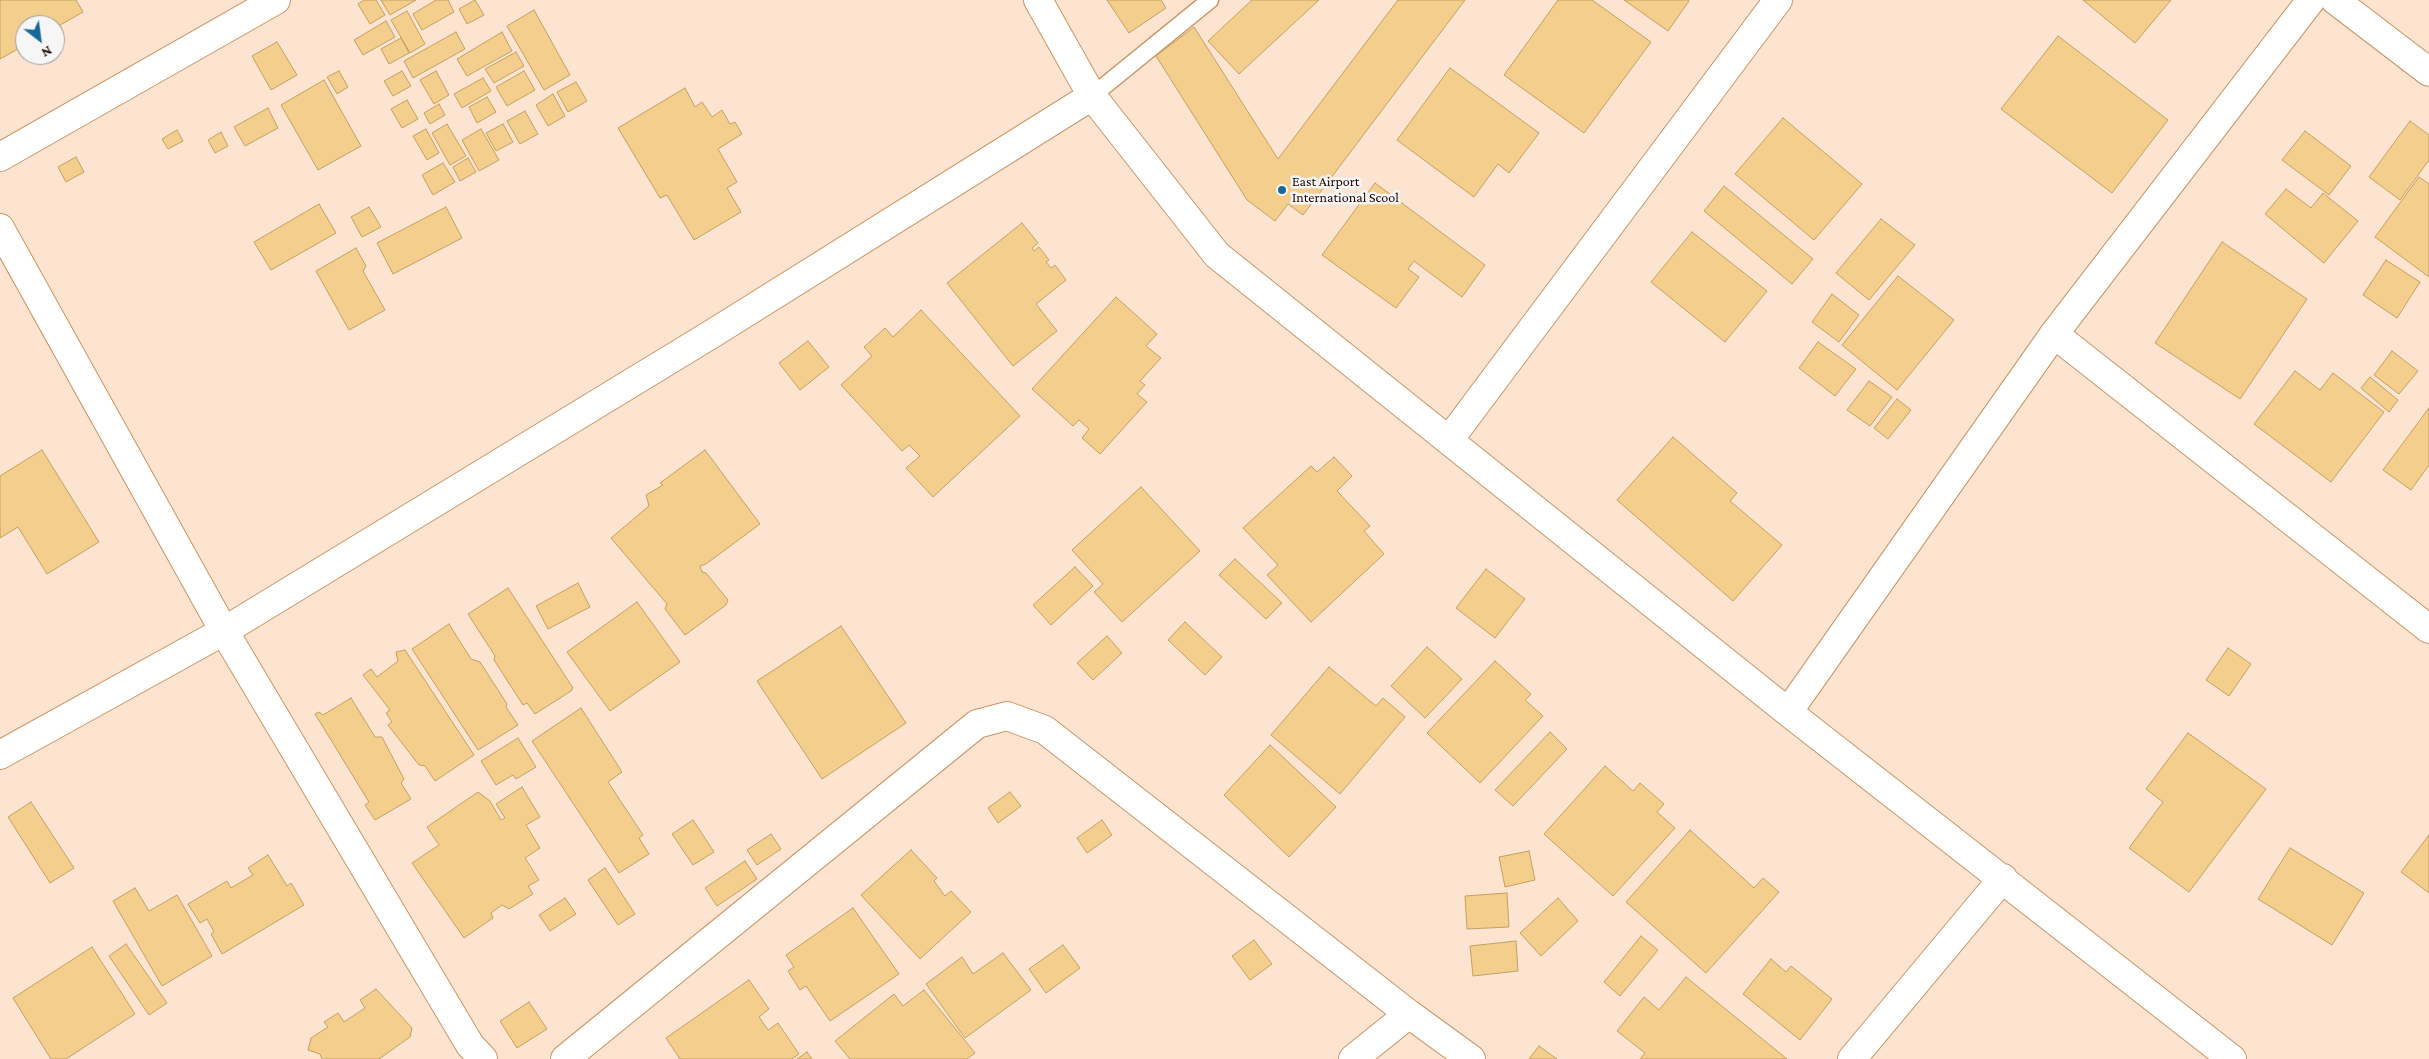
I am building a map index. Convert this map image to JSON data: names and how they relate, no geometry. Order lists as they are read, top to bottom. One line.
{"places":["East Airport International Scool"],"north":"bottom right"}
